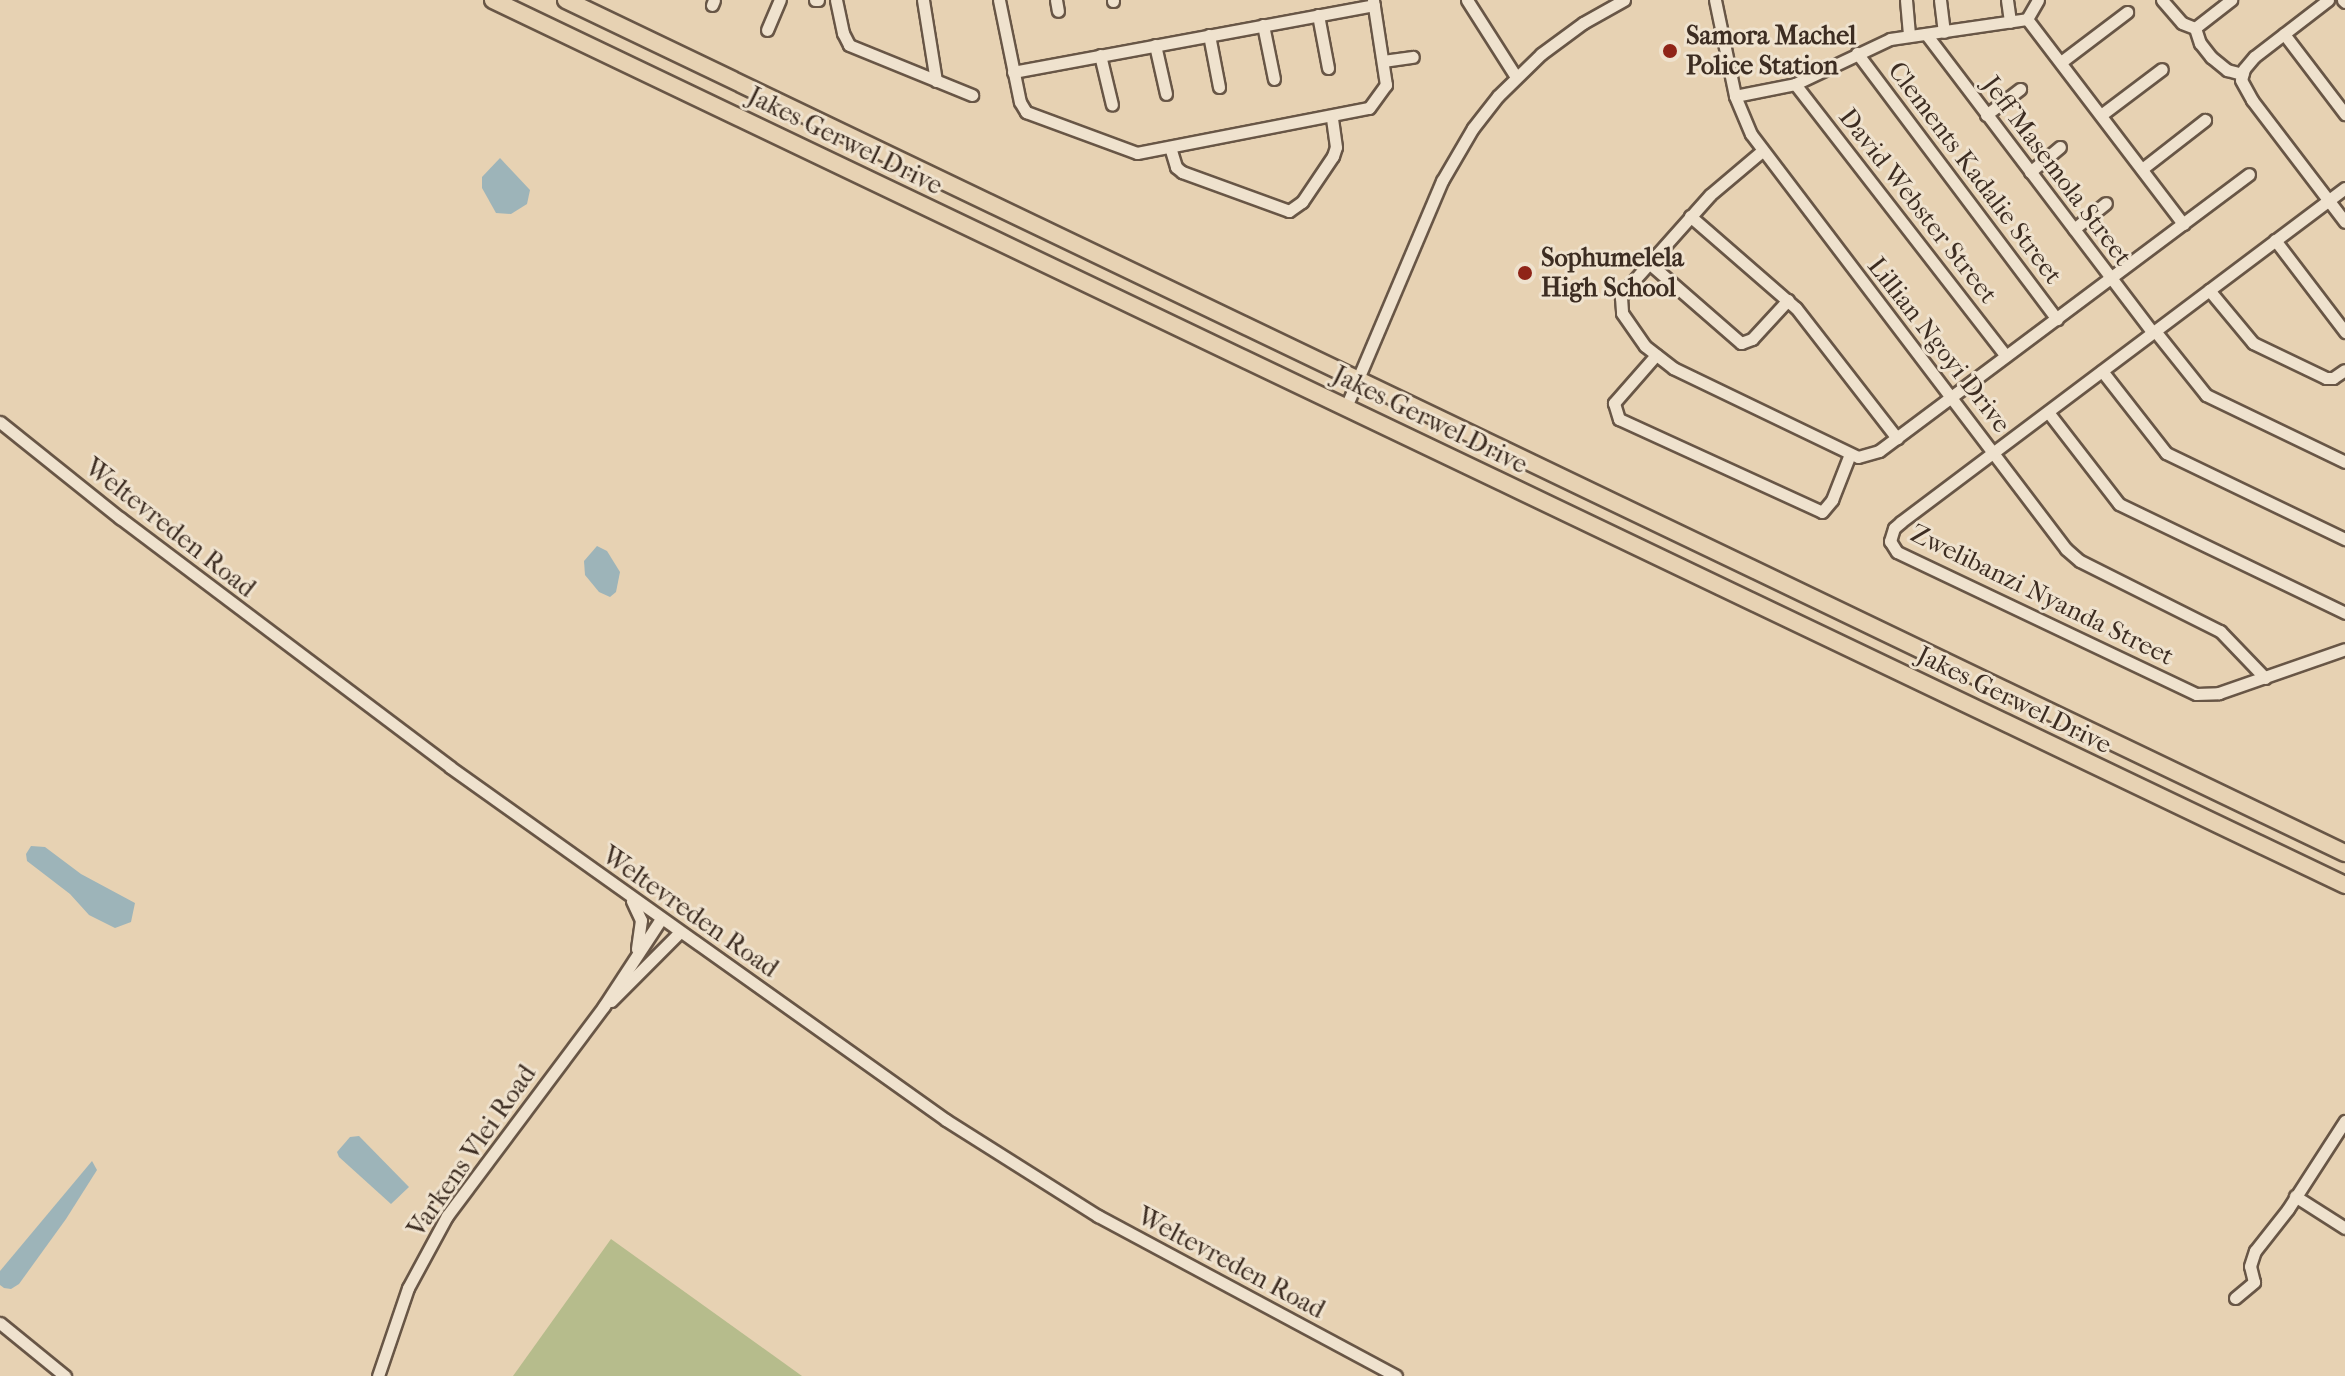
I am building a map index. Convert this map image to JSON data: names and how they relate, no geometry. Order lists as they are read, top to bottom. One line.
{"streets":{"highway":["Jakes Gerwel Drive"],"street":["Jeff Masemola Street","Clements Kadalie Street","David Webster Street","Lillian Ngoyi Drive","Weltevreden Road","Zwelibanzi Nyanda Street","Varkens Vlei Road"]},"crossings":[["Jeff Masemola Street","Lillian Ngoyi Drive"],["Lillian Ngoyi Drive","Zwelibanzi Nyanda Street"],["Weltevreden Road","Varkens Vlei Road"]],"places":["Samora Machel Police Station","Sophumelela High School"]}
